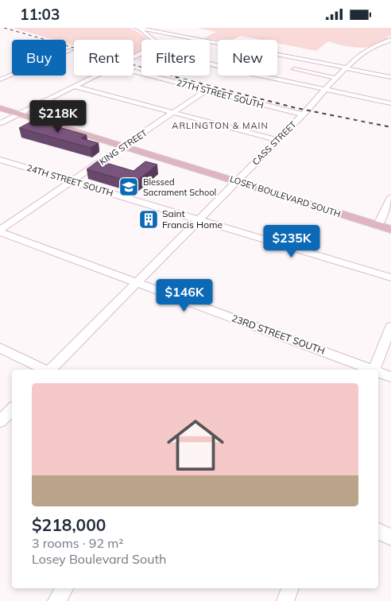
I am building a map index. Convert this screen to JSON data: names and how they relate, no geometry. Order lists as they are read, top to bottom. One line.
{"streets":{"main road":["LOSEY BOULEVARD SOUTH"],"street":["27TH STREET SOUTH","CASS STREET","KING STREET","24TH STREET SOUTH","23RD STREET SOUTH"]},"crossings":[["27TH STREET SOUTH","CASS STREET"],["27TH STREET SOUTH","KING STREET"],["CASS STREET","24TH STREET SOUTH"],["CASS STREET","LOSEY BOULEVARD SOUTH"],["CASS STREET","23RD STREET SOUTH"],["KING STREET","24TH STREET SOUTH"],["KING STREET","LOSEY BOULEVARD SOUTH"],["KING STREET","23RD STREET SOUTH"]],"districts":["ARLINGTON & MAIN"],"places":{"school or university":["Blessed Sacrament School"],"building":["Saint Francis Home"]},"page":{"status":"11:03","chip":["Buy","Rent","Filters","New"],"price":["$218K","$235K","$146K"],"list":[{"name":"$218,000","note":"3 rooms · 92 m² · Losey Boulevard South"}]}}
